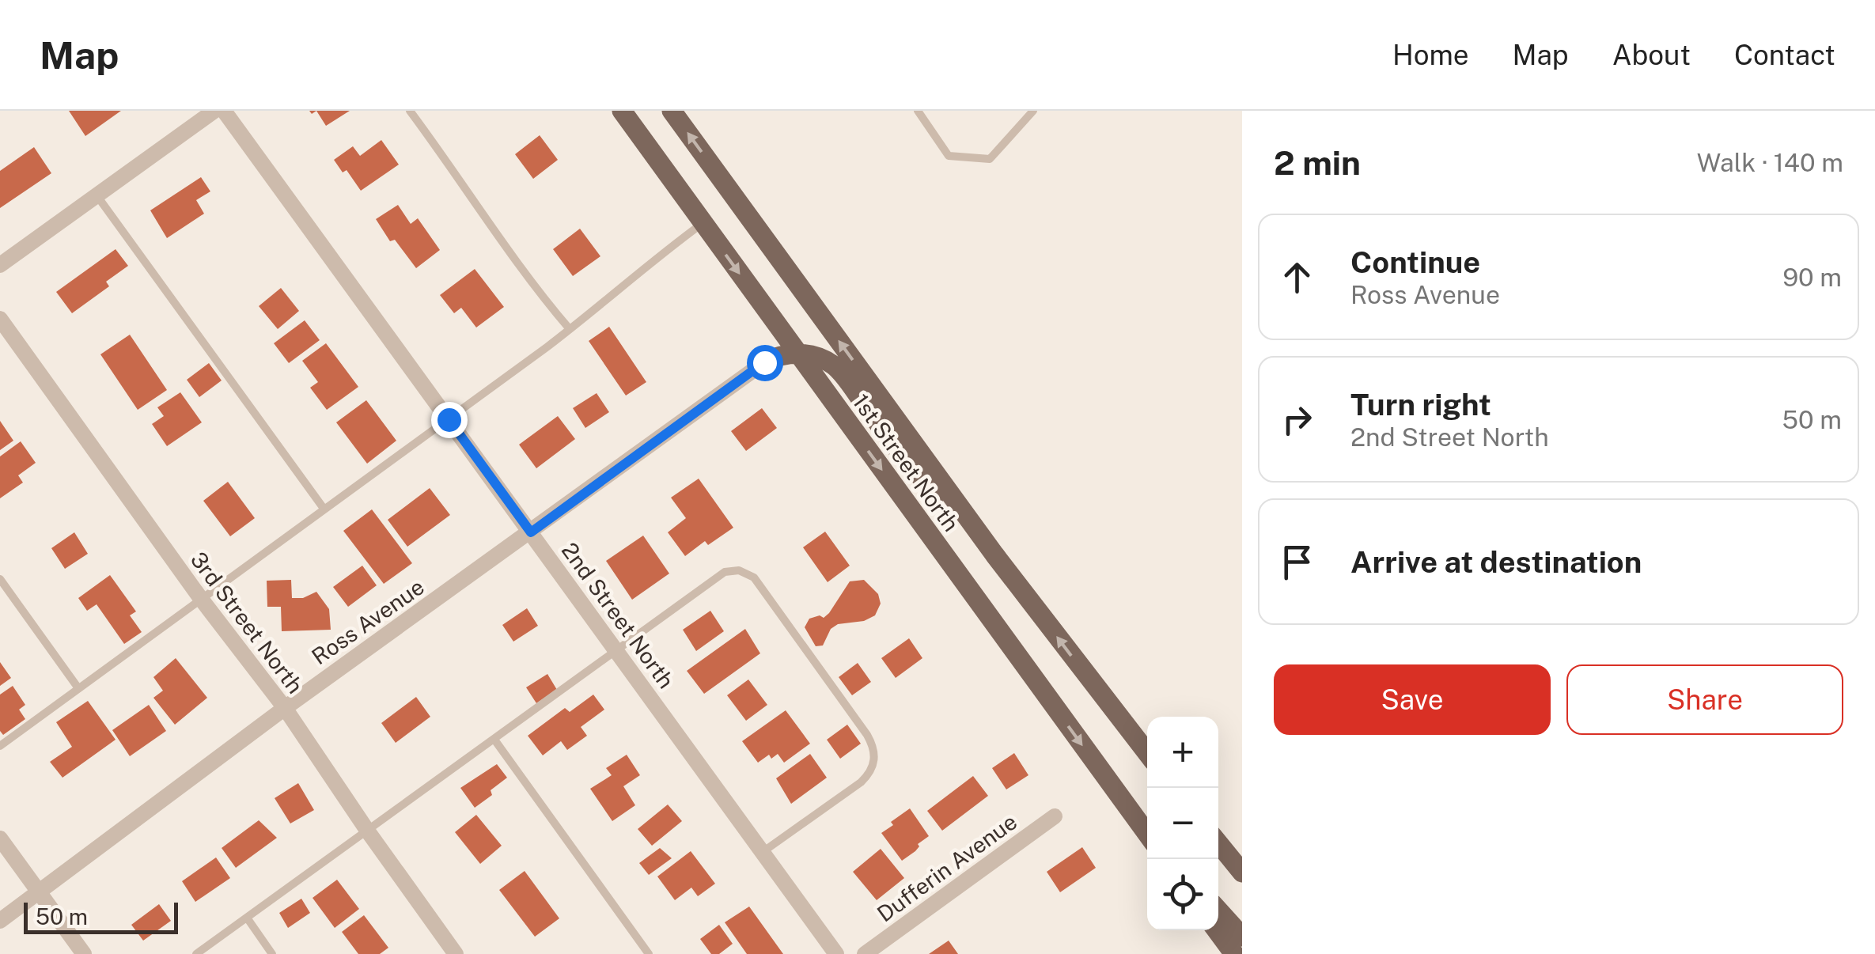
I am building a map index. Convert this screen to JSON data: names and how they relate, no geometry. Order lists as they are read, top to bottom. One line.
{"streets":{"main road":["1st Street North"],"street":["2nd Street North","Ross Avenue","3rd Street North","Dufferin Avenue"]},"crossings":[["2nd Street North","Ross Avenue"],["Ross Avenue","3rd Street North"]],"scale_bar":"50 m","page":{"header":"Map","nav":["Home","Map","About","Contact"],"heading":["2 min","Walk · 140 m"],"list":[["Continue","Ross Avenue","90 m"],["Turn right","2nd Street North","50 m"],"Arrive at destination"],"buttons":["Save","Share"],"map_buttons":["+","−"],"scale":"50 m"}}
